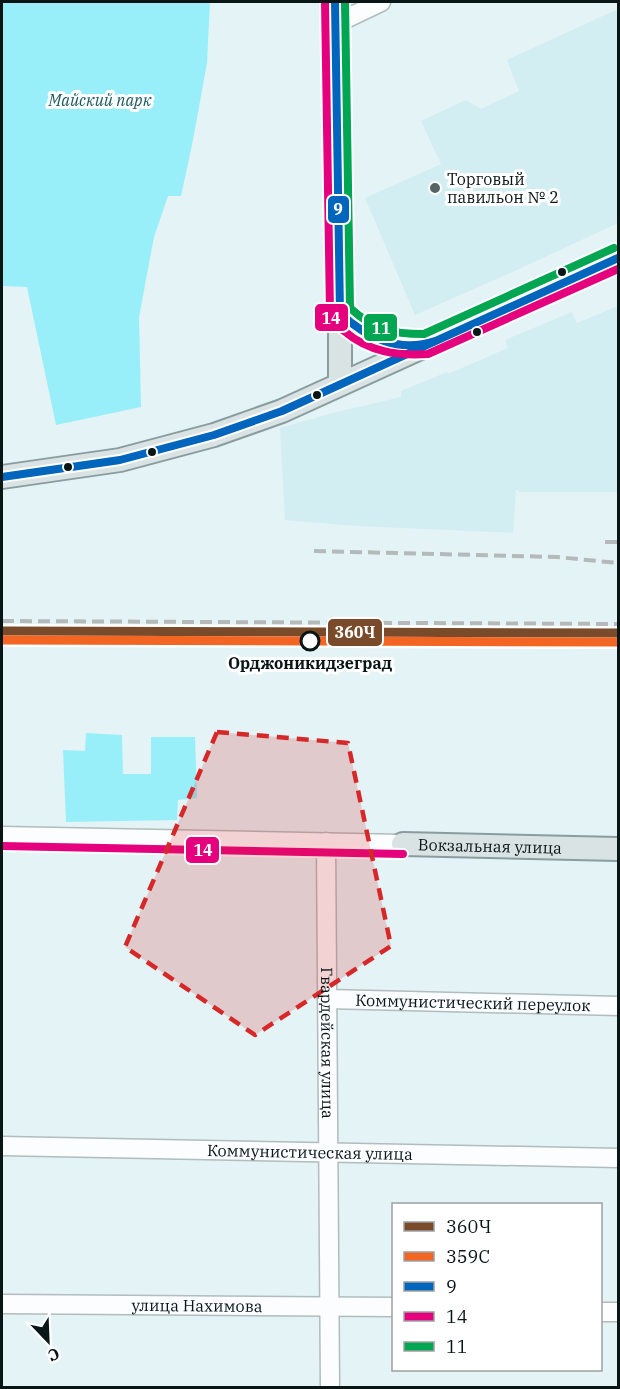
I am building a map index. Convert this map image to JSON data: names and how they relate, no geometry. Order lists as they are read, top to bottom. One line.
{"streets":{"main road":["Вокзальная улица"],"street":["Коммунистический переулок","Гвардейская улица","Коммунистическая улица","улица Нахимова"]},"crossings":[["Вокзальная улица","Гвардейская улица"],["Коммунистический переулок","Гвардейская улица"],["Гвардейская улица","Коммунистическая улица"],["Гвардейская улица","улица Нахимова"]],"parks":["Майский парк"],"places":["Торговый павильон № 2","Орджоникидзеград"],"lines":["transit line 9","transit line 14","transit line 11","transit line 360Ч","transit line 359С"],"legend":["360Ч","359С","9","14","11"],"north":"bottom right"}
